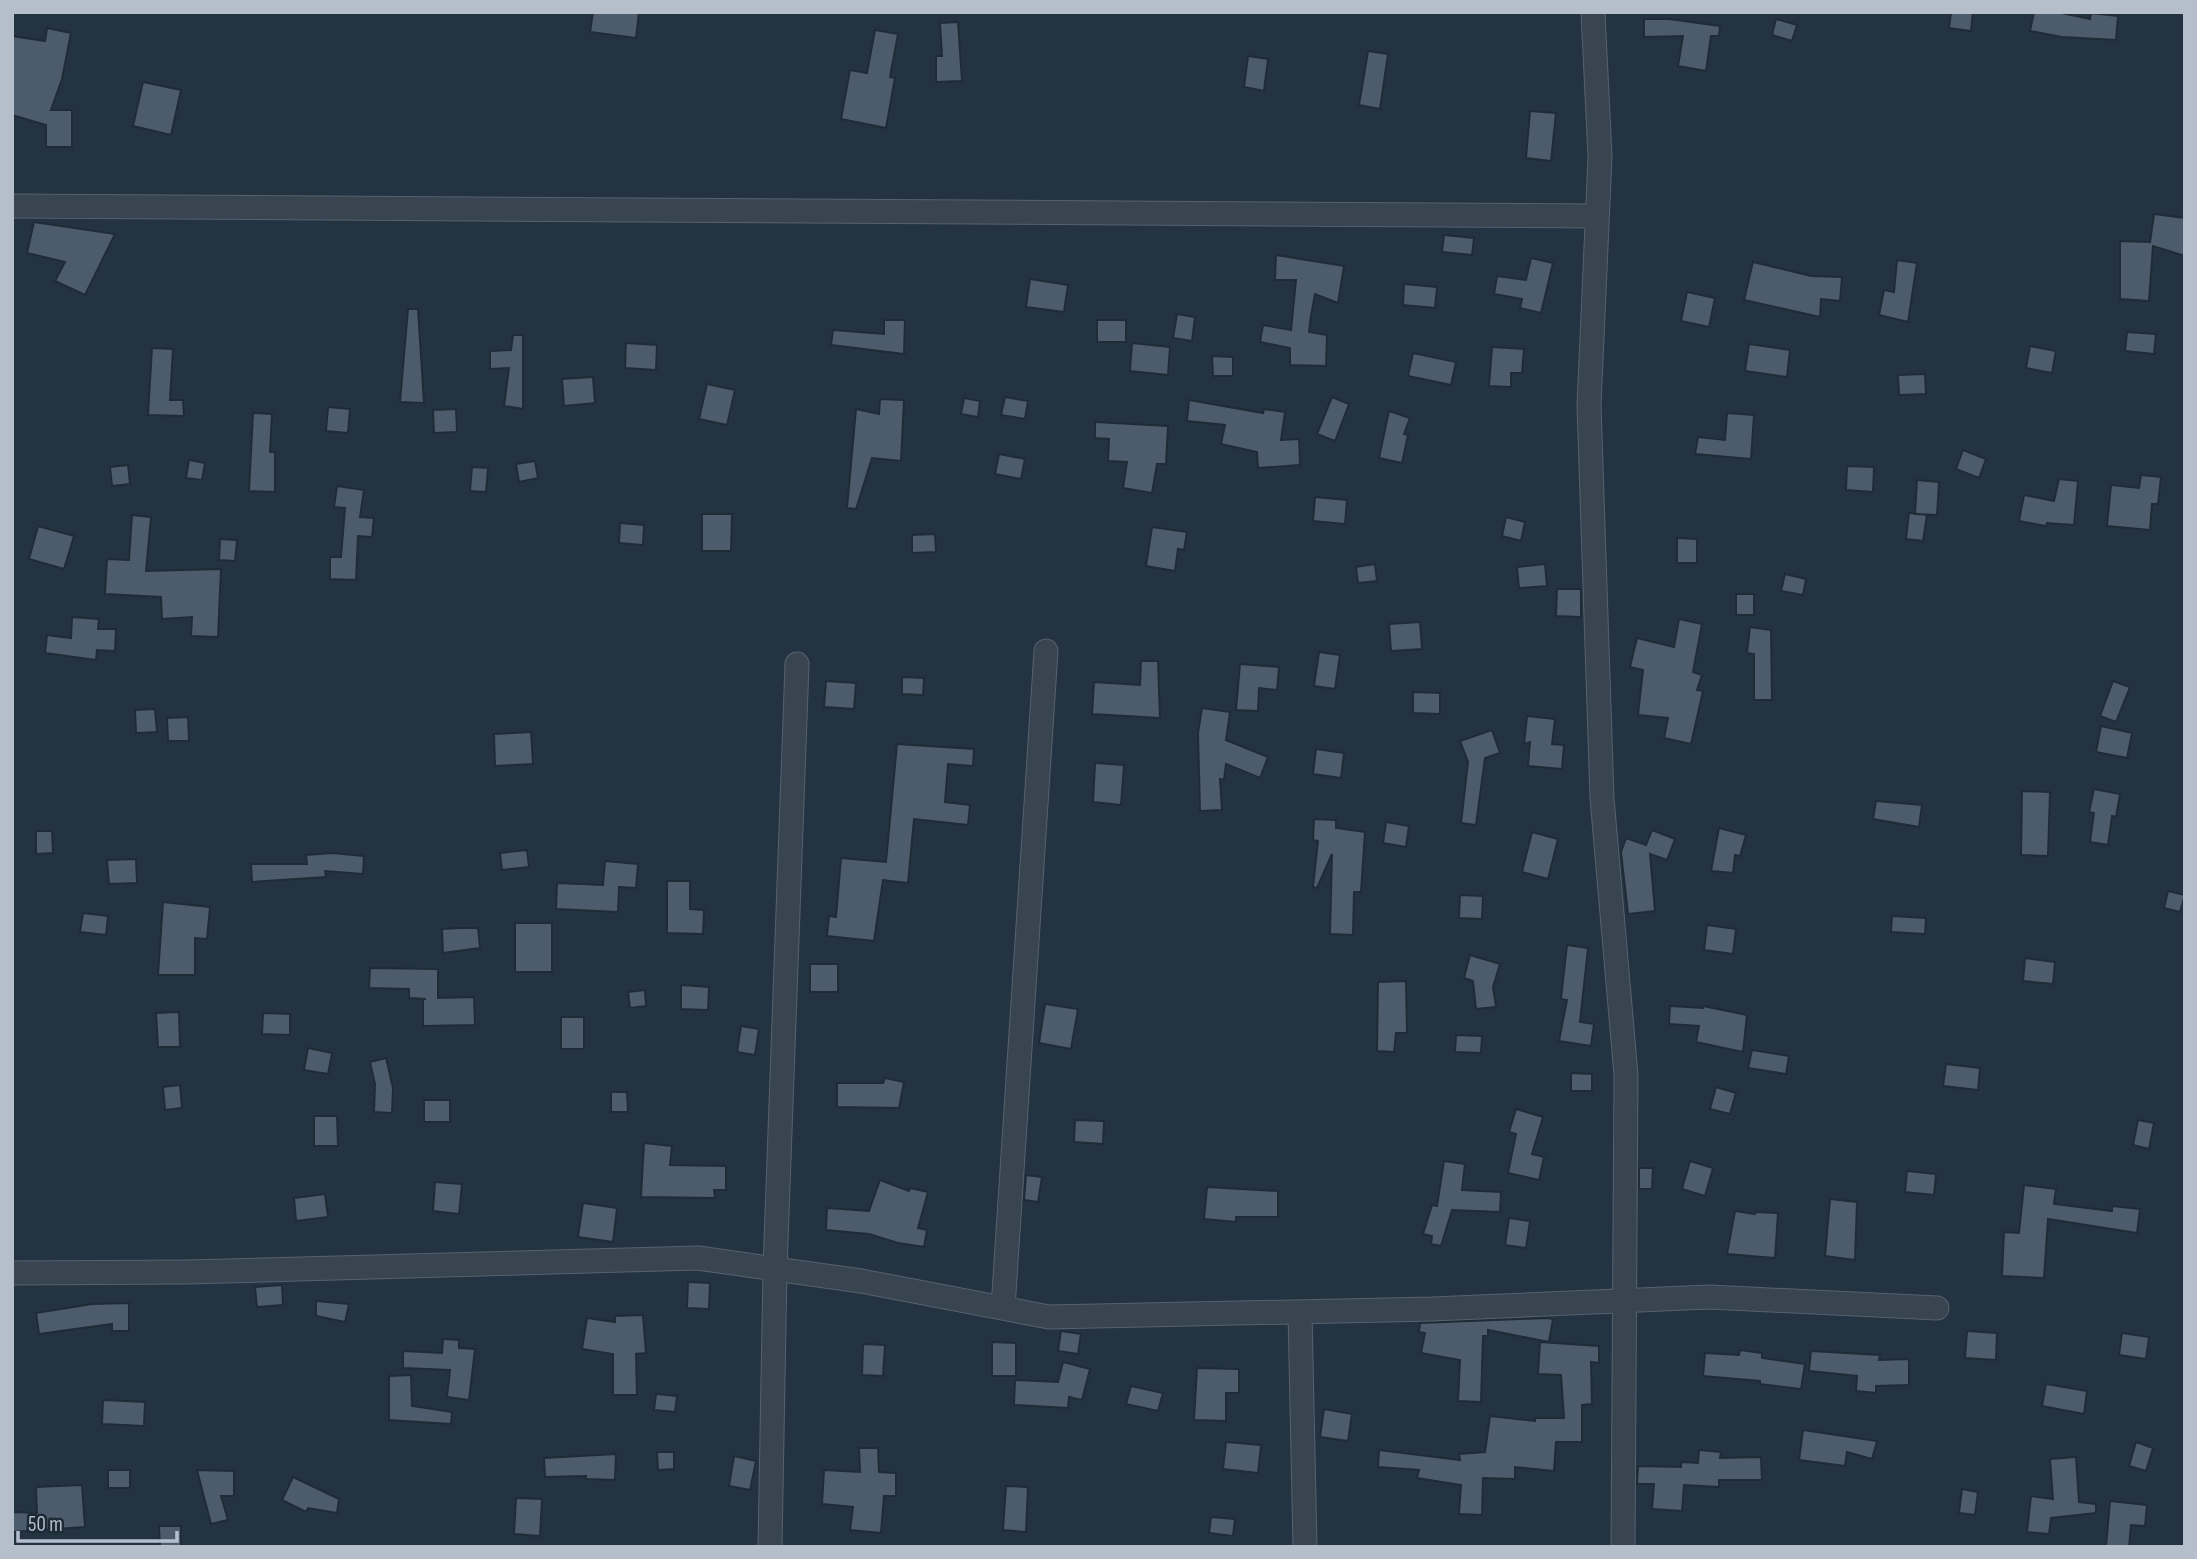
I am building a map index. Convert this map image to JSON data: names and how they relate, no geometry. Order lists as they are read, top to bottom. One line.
{"scale_bar":"50 m"}
